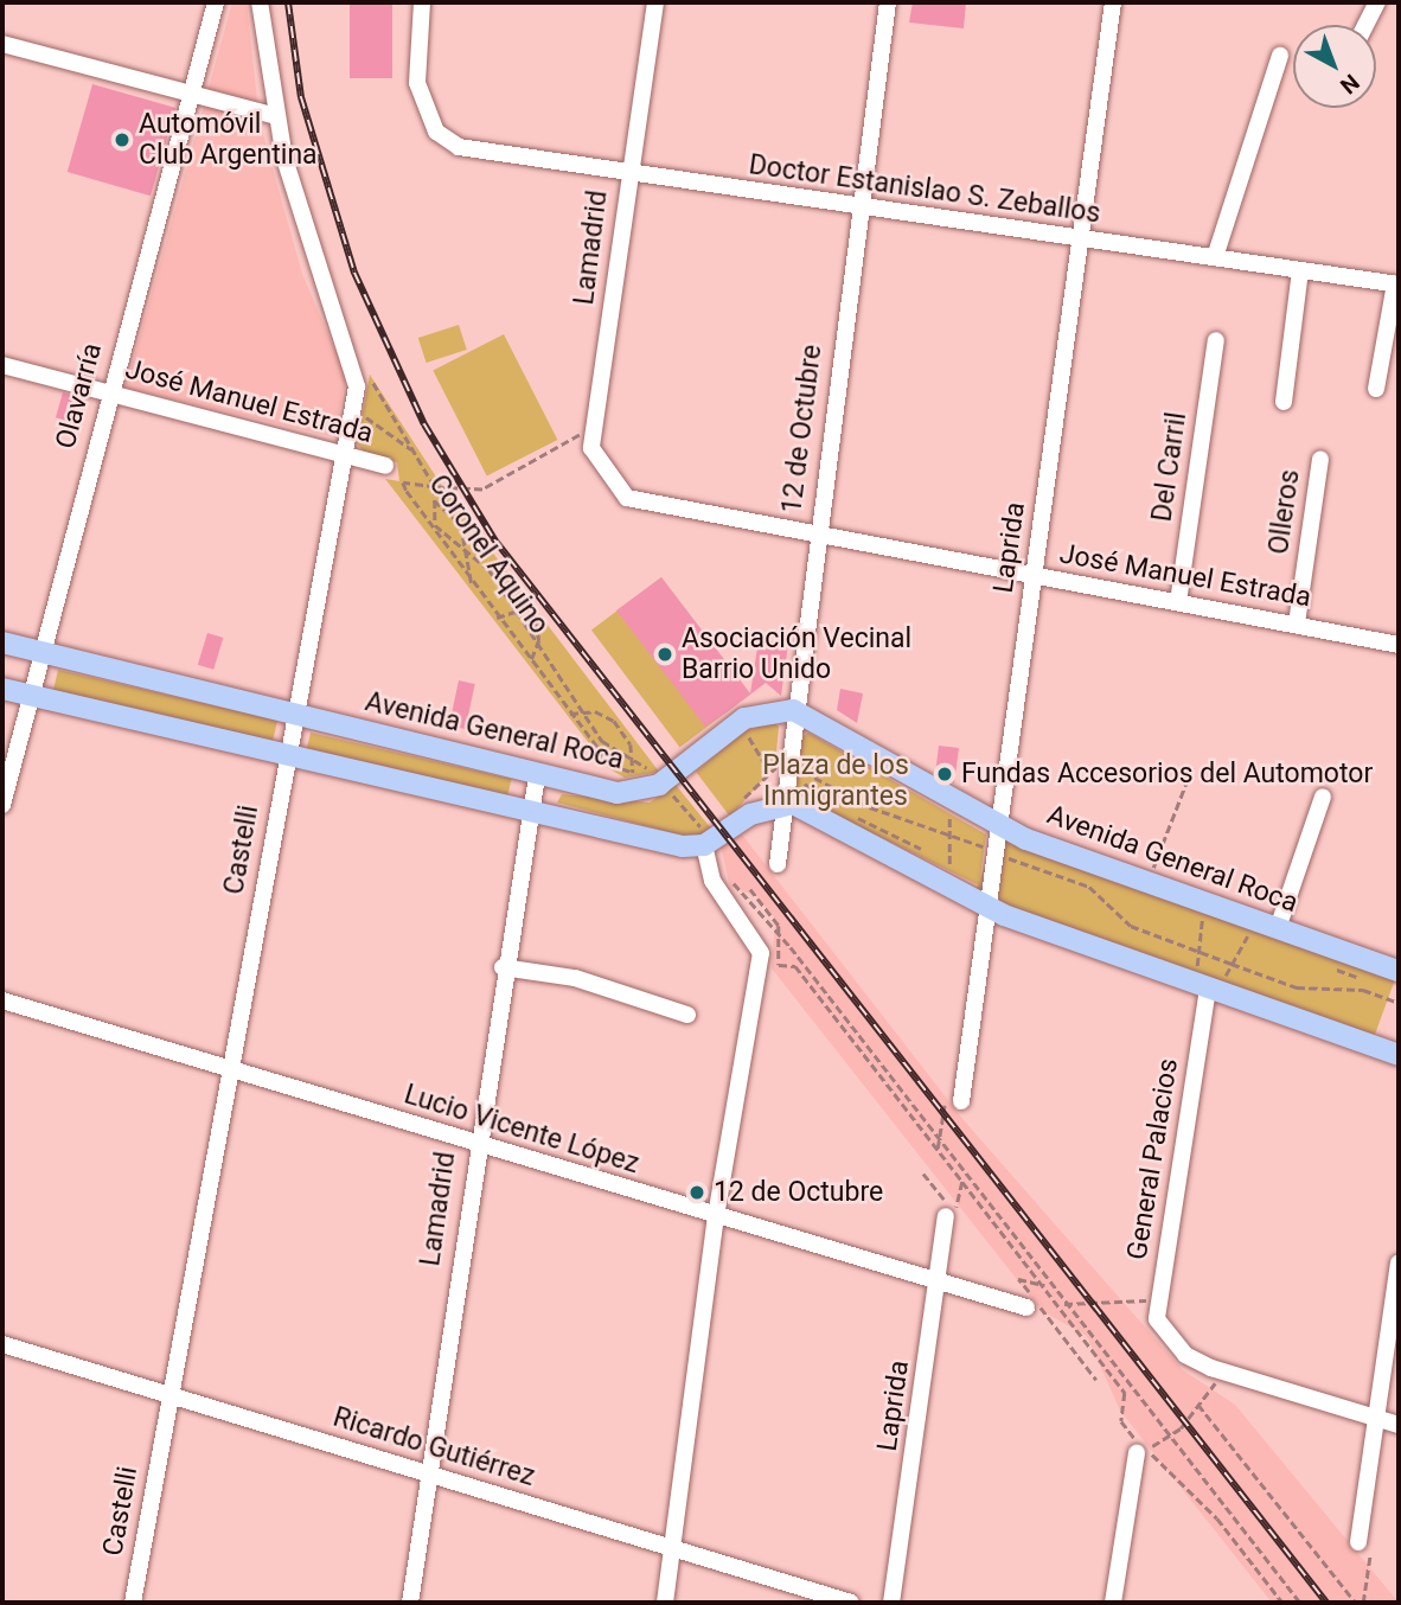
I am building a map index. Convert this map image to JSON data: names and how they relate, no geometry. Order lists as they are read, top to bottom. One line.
{"streets":{"main road":["Avenida General Roca"],"street":["Doctor Estanislao S. Zeballos","Lamadrid","Olavarría","José Manuel Estrada","12 de Octubre","Del Carril","Olleros","Laprida","Castelli","Lucio Vicente López","General Palacios","Ricardo Gutiérrez"],"path":["Coronel Aquino"]},"crossings":[["Doctor Estanislao S. Zeballos","Lamadrid"],["Doctor Estanislao S. Zeballos","12 de Octubre"],["Doctor Estanislao S. Zeballos","Laprida"],["Lamadrid","José Manuel Estrada"],["Lamadrid","Avenida General Roca"],["Lamadrid","Lucio Vicente López"],["Lamadrid","Ricardo Gutiérrez"],["Olavarría","José Manuel Estrada"],["Olavarría","Avenida General Roca"],["José Manuel Estrada","12 de Octubre"],["José Manuel Estrada","Del Carril"],["José Manuel Estrada","Olleros"],["José Manuel Estrada","Laprida"],["José Manuel Estrada","Castelli"],["12 de Octubre","Avenida General Roca"],["Laprida","Avenida General Roca"],["Laprida","Lucio Vicente López"],["Coronel Aquino","Avenida General Roca"],["Coronel Aquino","Castelli"],["Avenida General Roca","Castelli"],["Castelli","Lucio Vicente López"],["Castelli","Ricardo Gutiérrez"]],"parks":["Plaza de los Inmigrantes"],"places":["Automóvil Club Argentina","Asociación Vecinal Barrio Unido","Fundas Accesorios del Automotor","12 de Octubre"],"north":"bottom right"}
